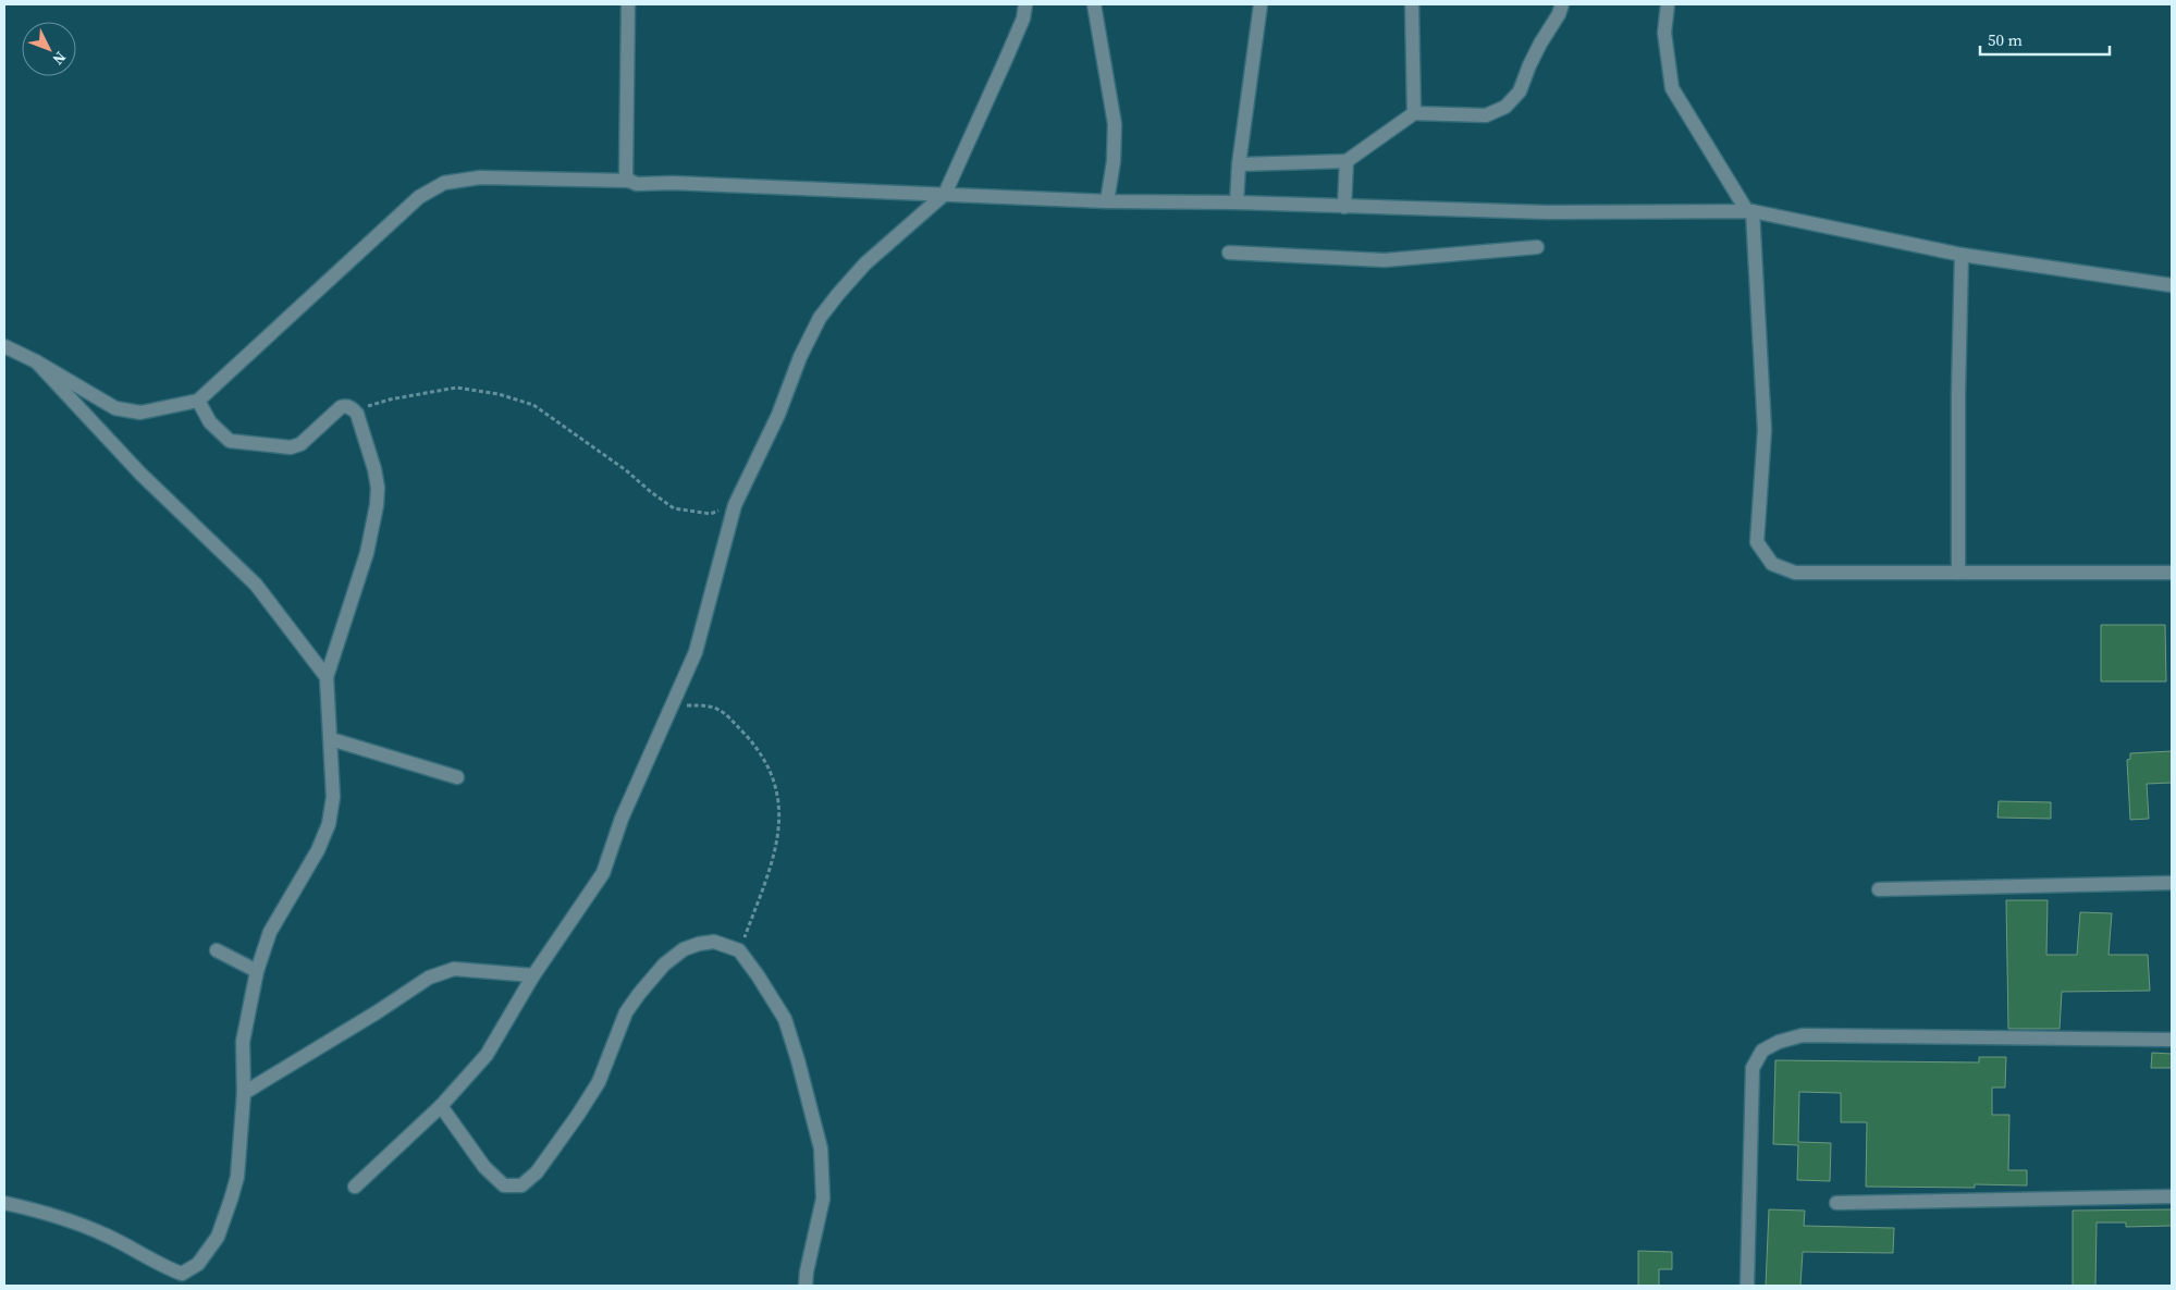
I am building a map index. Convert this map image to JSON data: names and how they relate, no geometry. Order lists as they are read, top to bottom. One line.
{"scale_bar":"50 m","north":"bottom right"}
